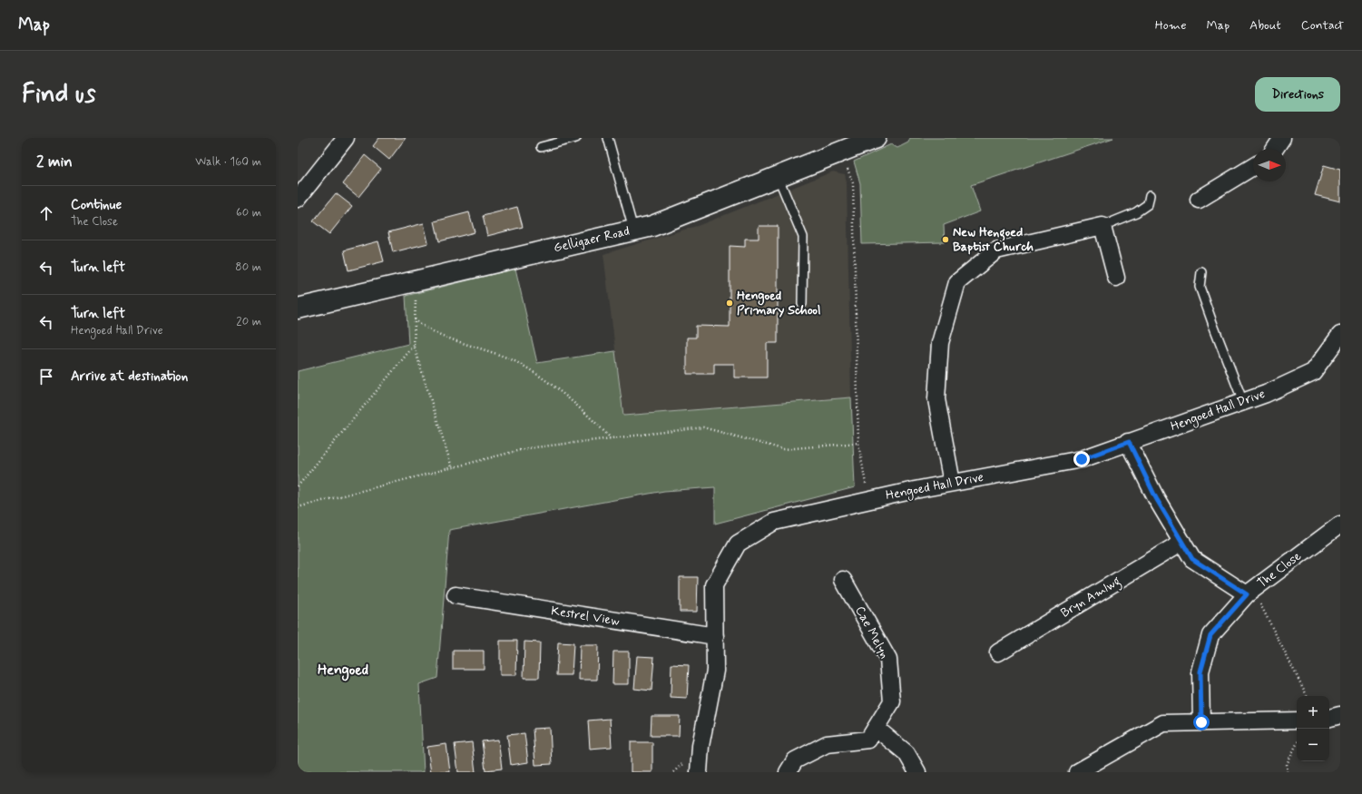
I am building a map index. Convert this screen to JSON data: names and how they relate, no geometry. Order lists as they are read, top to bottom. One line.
{"streets":{"street":["Gelligaer Road","Hengoed Hall Drive","The Close","Bryn Amlwg","Kestrel View","Cae Melyn"]},"crossings":[["Hengoed Hall Drive","Kestrel View"]],"districts":["Hengoed"],"places":["New Hengoed Baptist Church","Hengoed Primary School"],"north":"right","page":{"header":"Map","nav":["Home","Map","About","Contact"],"buttons":"Directions","title":"Find us","heading":["2 min","Walk · 160 m"],"list":[["Continue","The Close","60 m"],["Turn left","80 m"],["Turn left","Hengoed Hall Drive","20 m"],"Arrive at destination"],"map_buttons":["+","−"]}}
